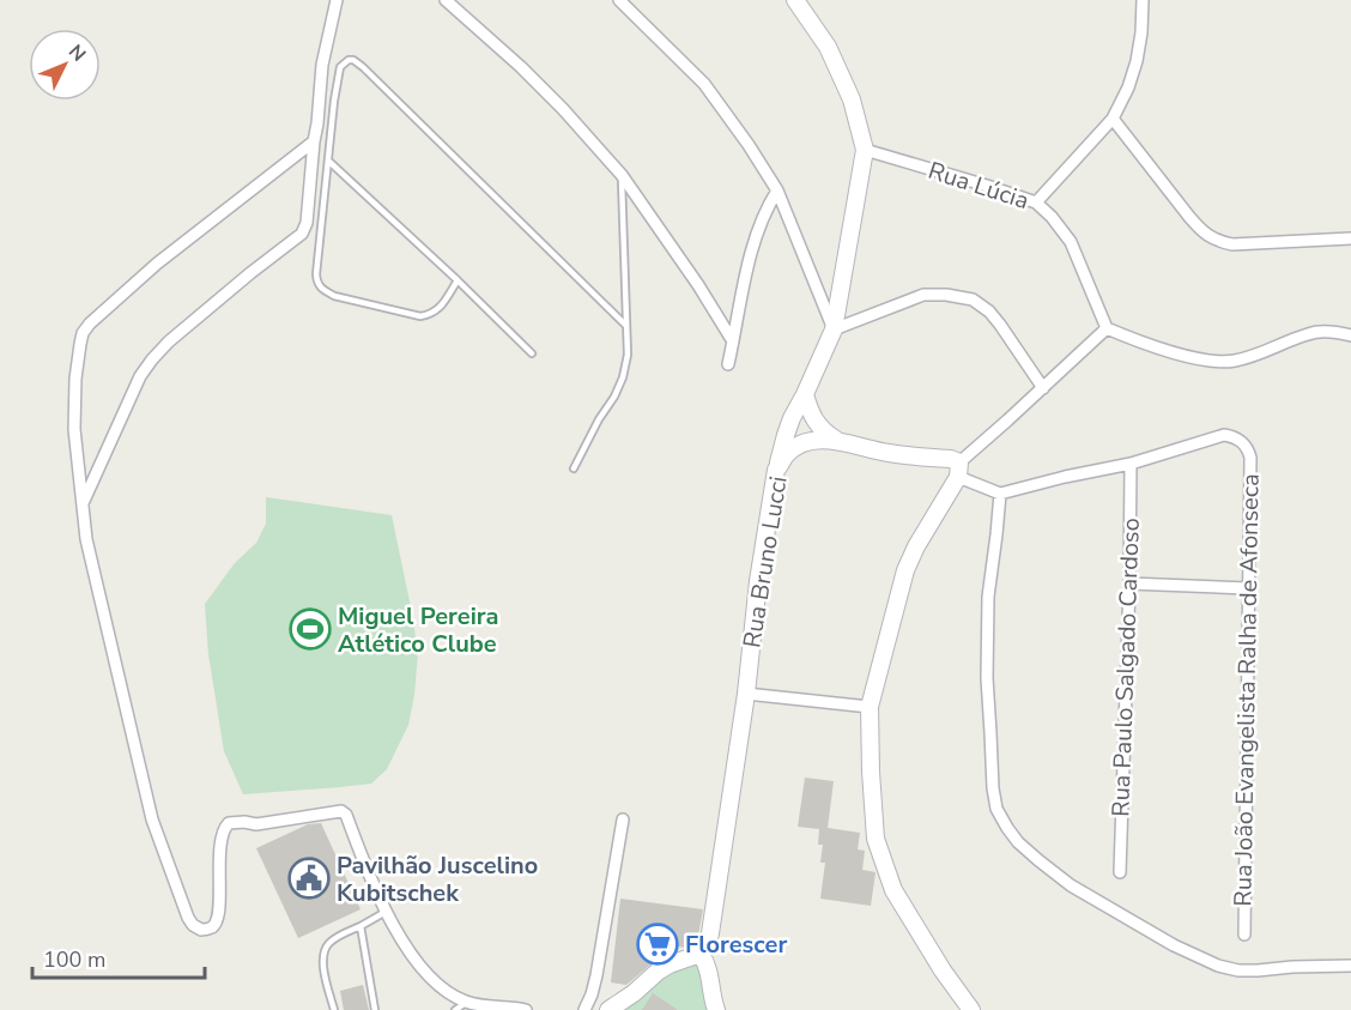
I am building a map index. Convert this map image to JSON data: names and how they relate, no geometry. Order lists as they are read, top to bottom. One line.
{"streets":{"street":["Rua Lúcia","Rua Bruno Lucci","Rua Paulo Salgado Cardoso","Rua João Evangelista Ralha de Afonseca"]},"crossings":[["Rua Paulo Salgado Cardoso","Rua João Evangelista Ralha de Afonseca"]],"places":{"sports":["Miguel Pereira Atlético Clube"],"public building":["Pavilhão Juscelino Kubitschek"],"supermarket":["Florescer"]},"scale_bar":"100 m","north":"top right"}
